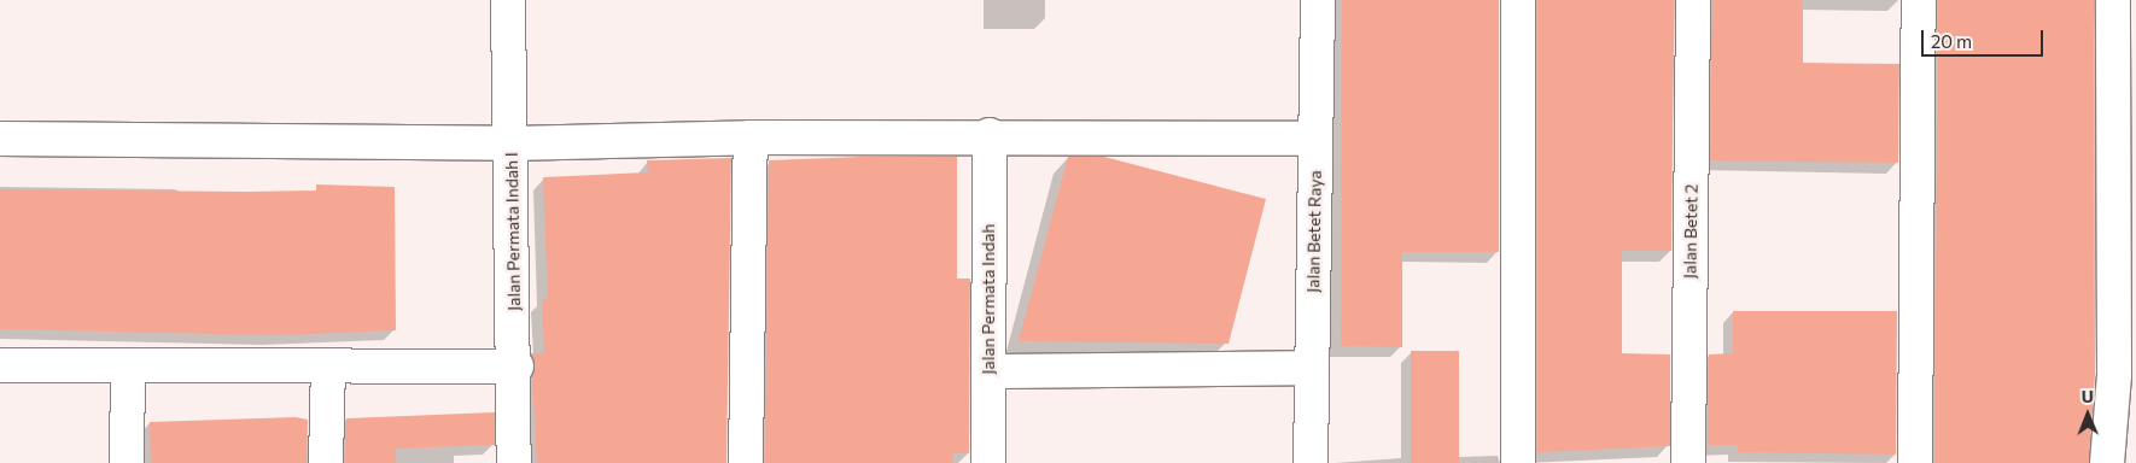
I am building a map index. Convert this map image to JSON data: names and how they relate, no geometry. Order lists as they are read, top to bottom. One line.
{"streets":{"street":["Jalan Permata Indah I","Jalan Betet Raya","Jalan Betet 2","Jalan Permata Indah"]},"scale_bar":"20 m","north":"top"}
